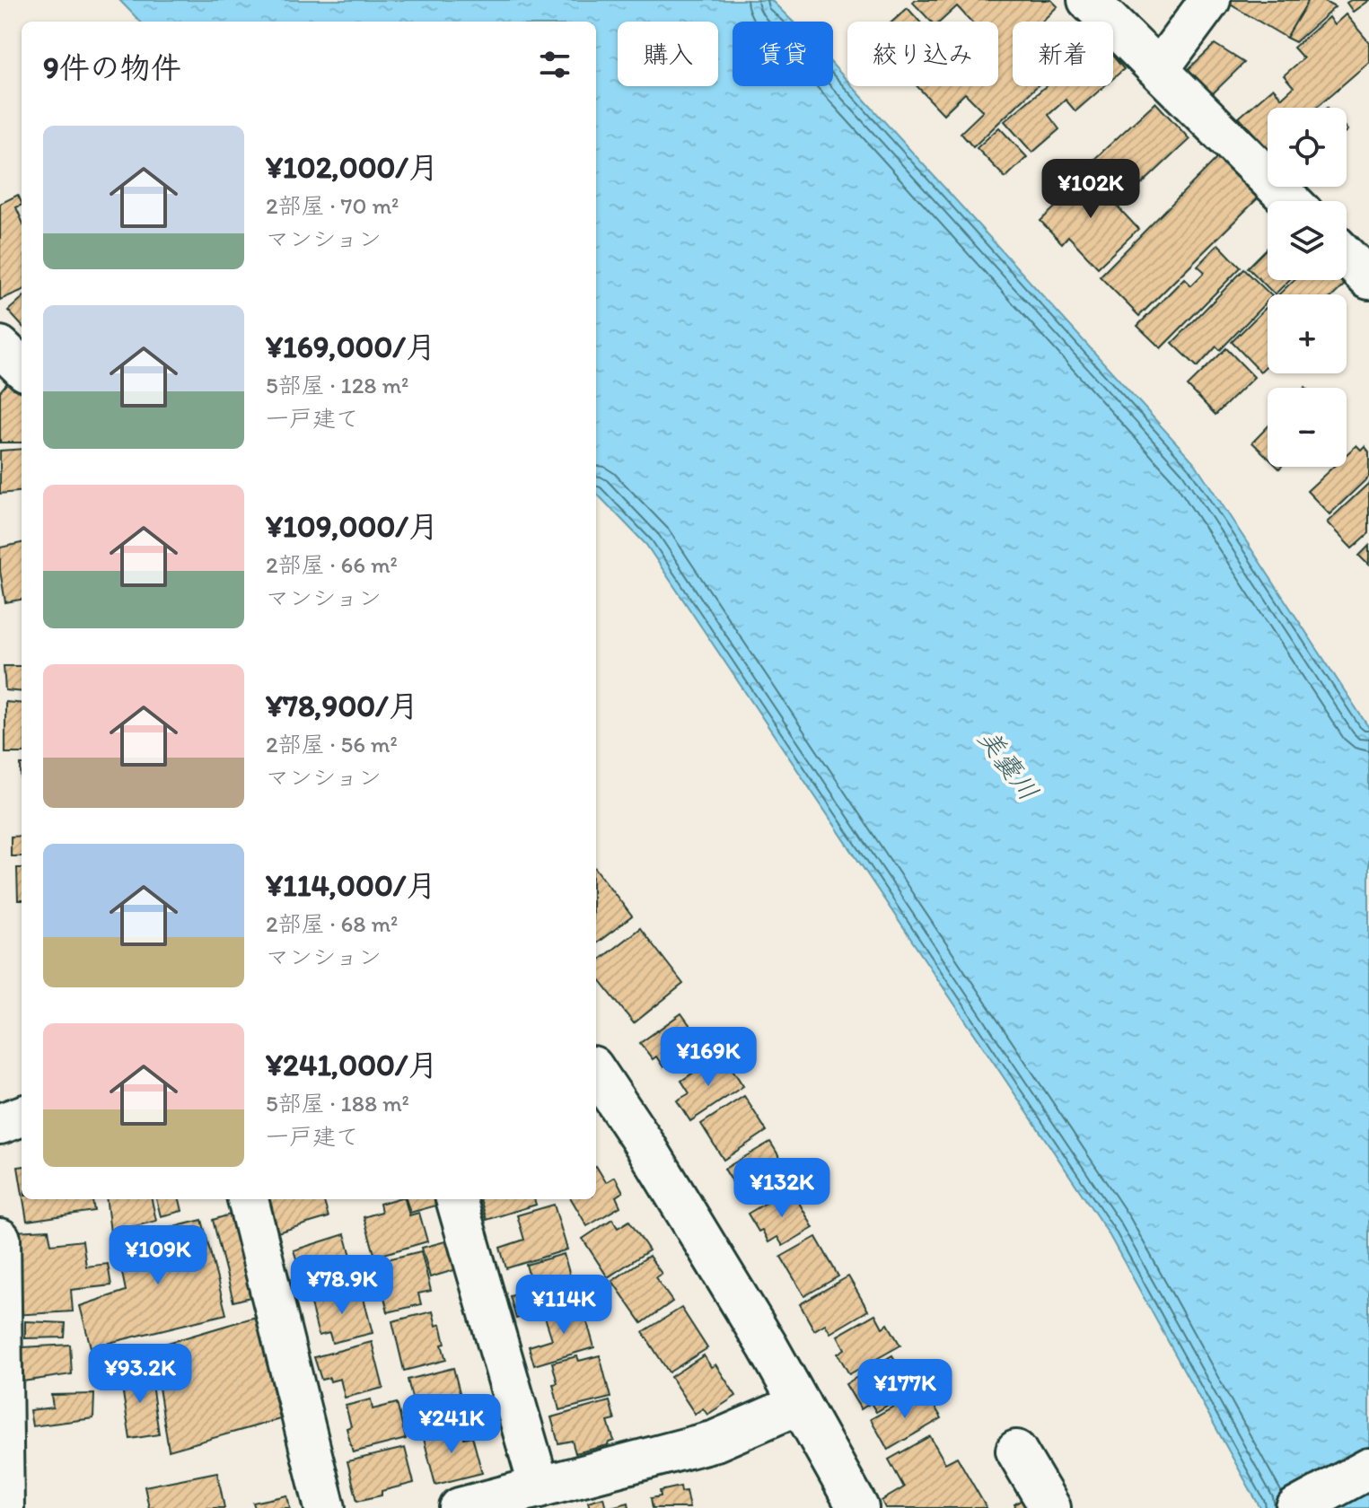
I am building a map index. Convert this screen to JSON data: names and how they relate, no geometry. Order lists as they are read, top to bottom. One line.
{"water":["美嚢川"],"page":{"chip":["購入","賃貸","絞り込み","新着"],"heading":"9件の物件","map_buttons":["+","−"],"list":[{"name":"¥102,000/月","note":"2部屋 · 70 m² · マンション"},{"name":"¥169,000/月","note":"5部屋 · 128 m² · 一戸建て"},{"name":"¥109,000/月","note":"2部屋 · 66 m² · マンション"},{"name":"¥78,900/月","note":"2部屋 · 56 m² · マンション"},{"name":"¥114,000/月","note":"2部屋 · 68 m² · マンション"},{"name":"¥241,000/月","note":"5部屋 · 188 m² · 一戸建て"}],"price":["¥102K","¥169K","¥132K","¥109K","¥78.9K","¥114K","¥93.2K","¥177K","¥241K"]}}
